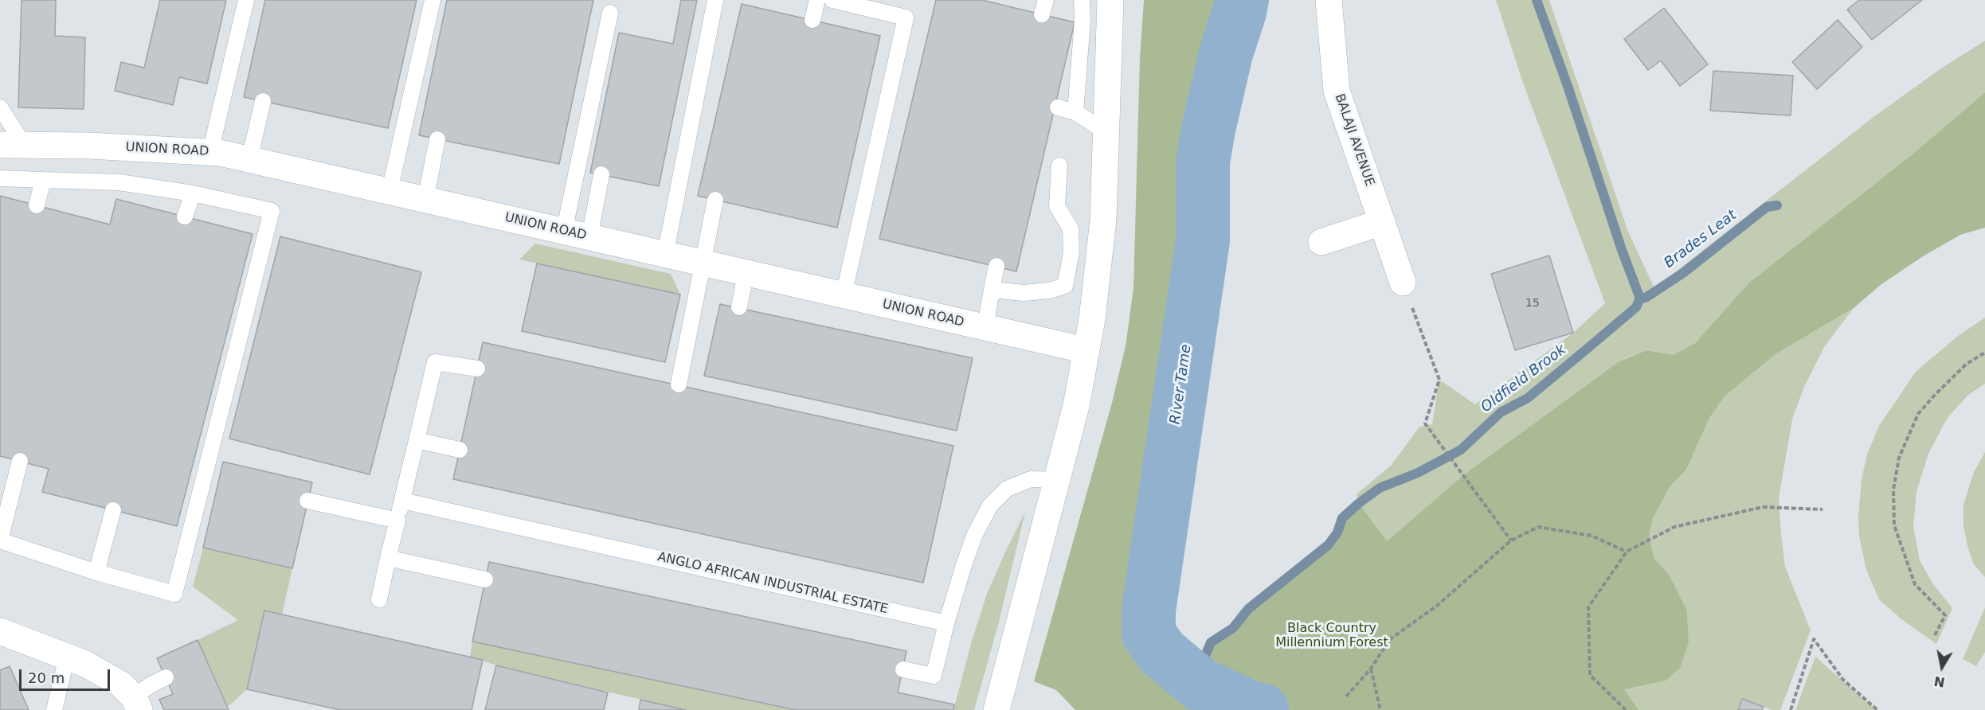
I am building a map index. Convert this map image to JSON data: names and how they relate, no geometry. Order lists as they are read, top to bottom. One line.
{"streets":{"street":["BALAJI AVENUE","UNION ROAD"],"lane":["ANGLO AFRICAN INDUSTRIAL ESTATE"]},"water":["Brades Leat","Oldfield Brook","River Tame"],"parks":["Black Country Millennium Forest"],"house_numbers":["15"],"scale_bar":"20 m","north":"bottom"}
